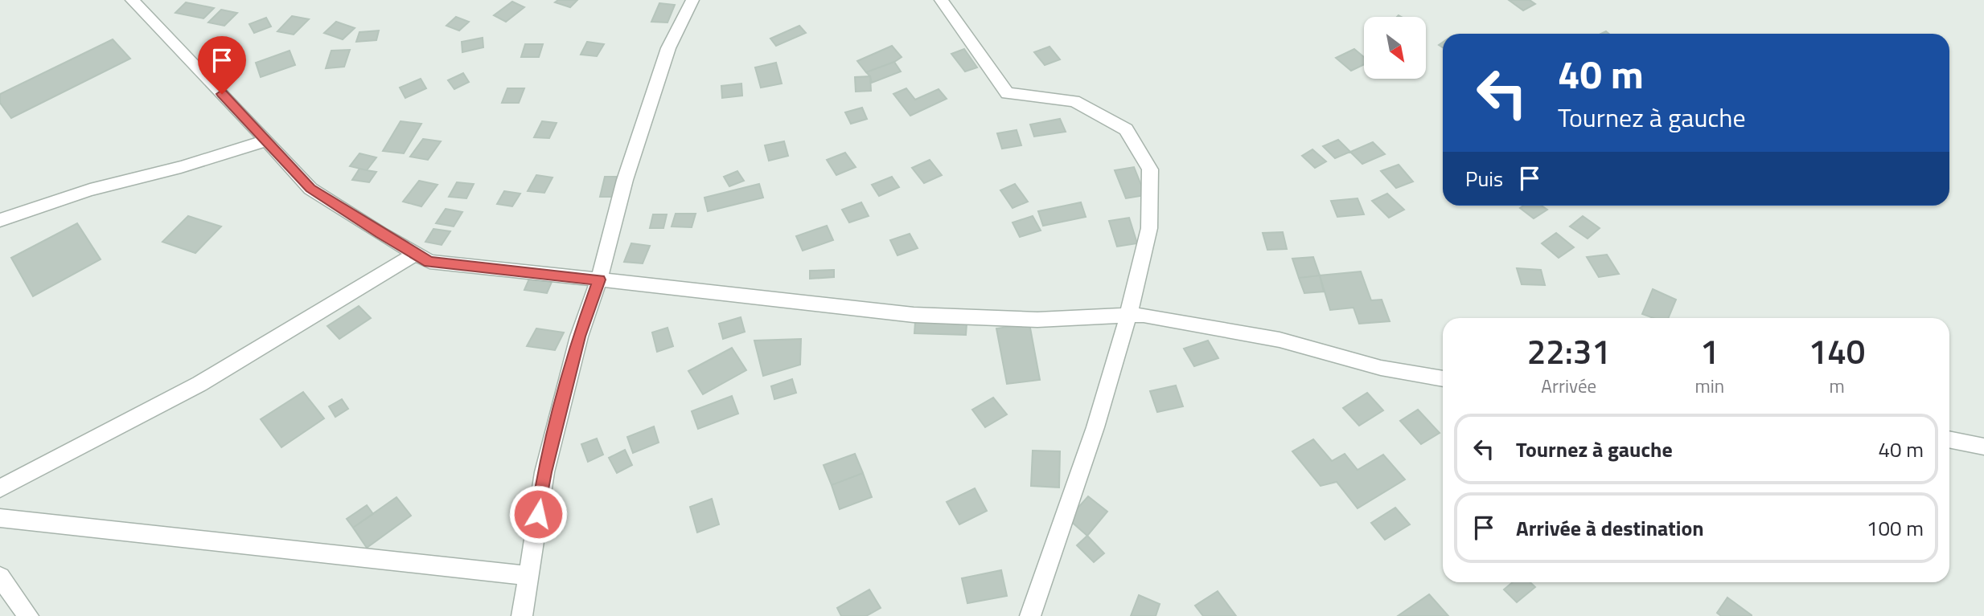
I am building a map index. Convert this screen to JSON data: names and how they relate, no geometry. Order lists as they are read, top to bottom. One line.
{"north":"bottom right","page":{"turn":["40 m","Tournez à gauche"],"then":"Puis","eta":["22:31","Arrivée","1","min","140","m"],"list":[{"name":"Tournez à gauche","value":"40 m"},{"name":"Arrivée à destination","value":"100 m"}]}}
